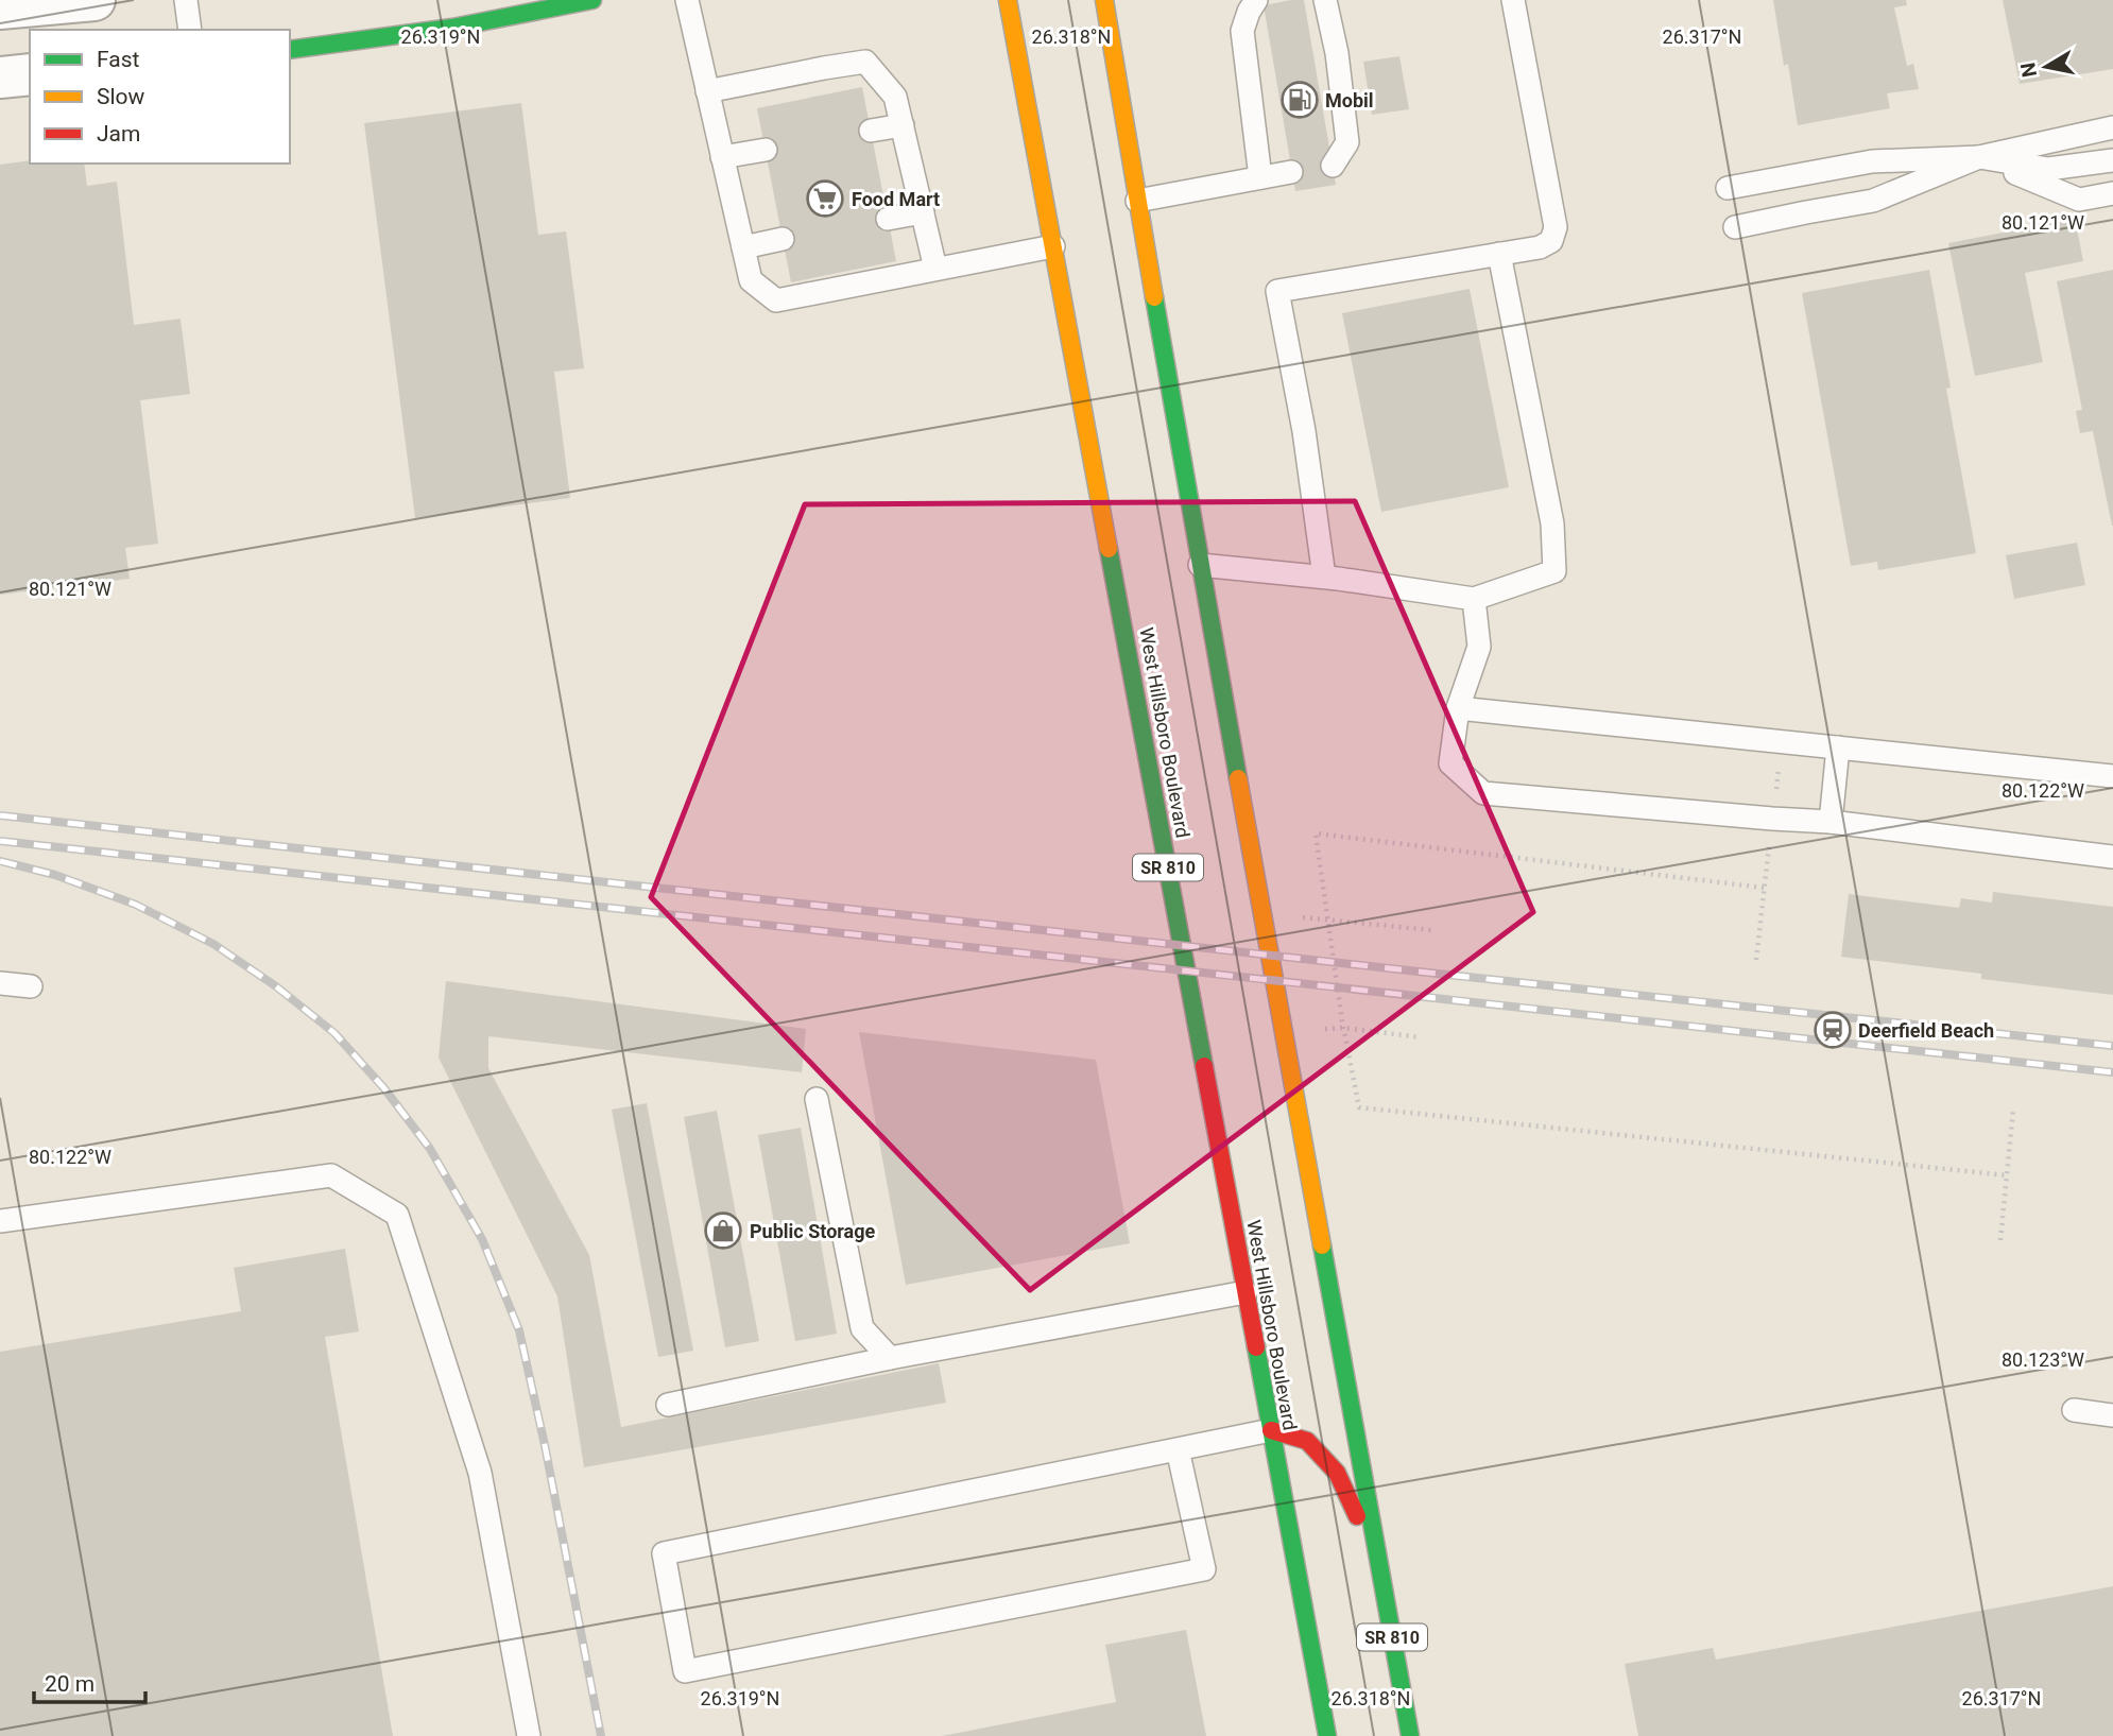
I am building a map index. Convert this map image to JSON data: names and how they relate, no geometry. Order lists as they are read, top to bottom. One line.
{"streets":{"main road":["West Hillsboro Boulevard","SR 810"]},"places":{"fuel station":["Mobil"],"supermarket":["Food Mart"],"station":["Deerfield Beach"],"shop":["Public Storage"]},"legend":["Fast","Slow","Jam"],"scale_bar":"20 m","north":"left","coordinates":["26.318°N","26.317°N","26.319°N","80.121°W","80.122°W","80.123°W"]}
